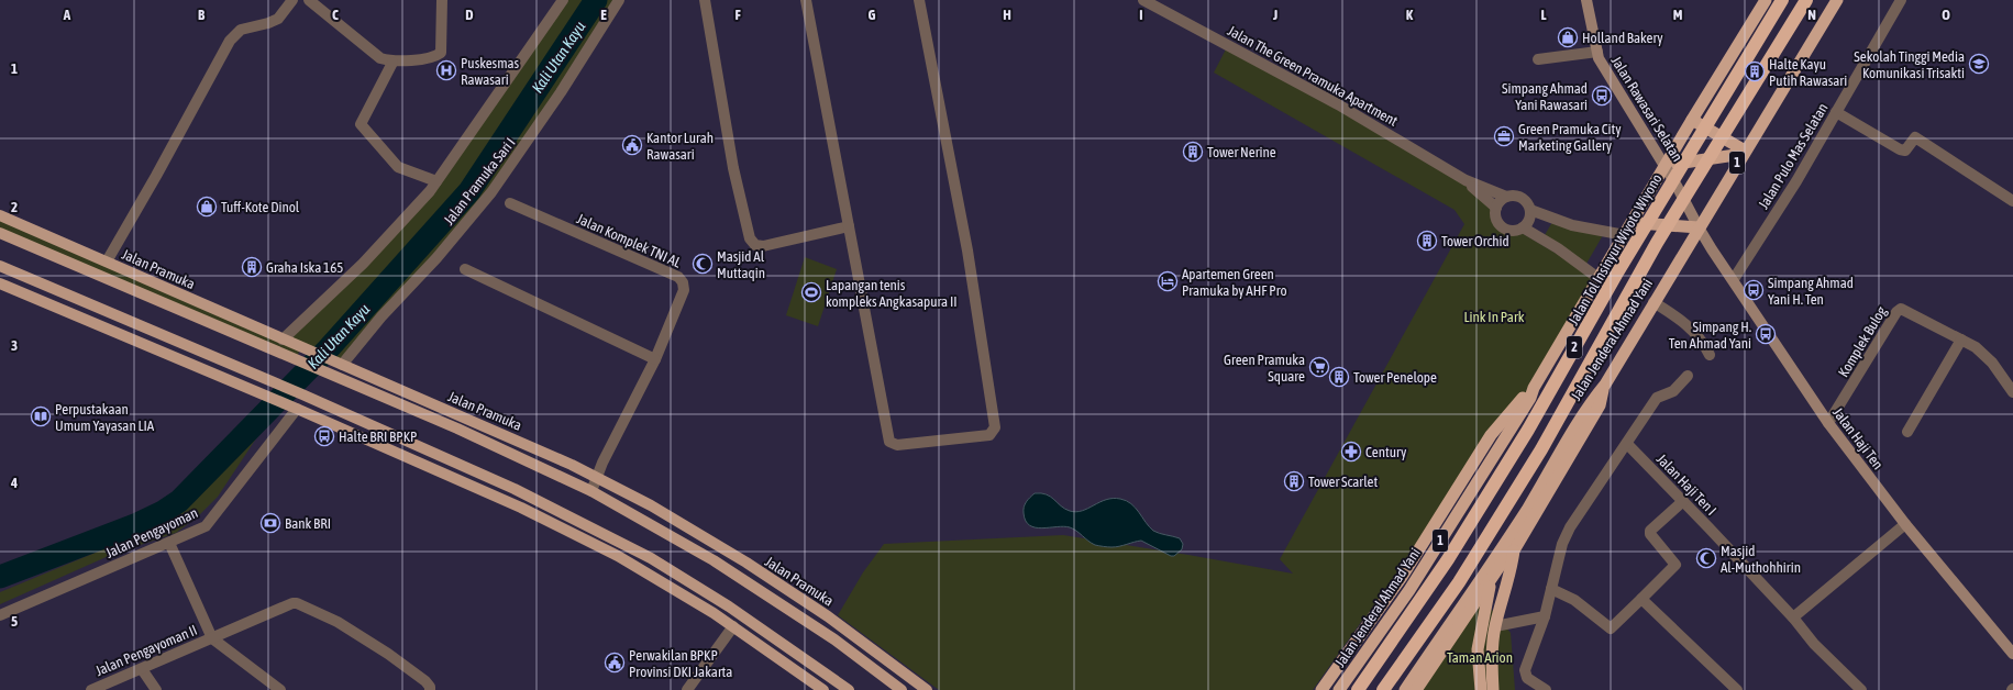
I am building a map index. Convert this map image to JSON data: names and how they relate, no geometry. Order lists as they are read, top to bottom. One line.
{"streets":{"highway":["1","Jalan Tol Insinyur Wiyoto Wiyono","Jalan Jenderal Ahmad Yani","2"],"main road":["Jalan Rawasari Selatan","Jalan Pramuka","Jalan Haji Ten"],"street":["Jalan The Green Pramuka Apartment","Jalan Pulo Mas Selatan","Jalan Pramuka Sari I","Jalan Komplek TNI AL","Komplek Bulog","Jalan Haji Ten I","Jalan Pengayoman","Jalan Pengayoman II"]},"crossings":[["Jalan Rawasari Selatan","Jalan Jenderal Ahmad Yani"],["Jalan Rawasari Selatan","Jalan Haji Ten"],["Jalan Pulo Mas Selatan","Jalan Haji Ten"],["Jalan Pramuka Sari I","Jalan Pramuka"],["Jalan Komplek TNI AL","Jalan Pramuka"],["Jalan Jenderal Ahmad Yani","Jalan Haji Ten"],["Komplek Bulog","Jalan Haji Ten"]],"water":["Kali Utan Kayu"],"parks":["Link In Park","Taman Arion"],"places":{"shop":["Holland Bakery","Tuff-Kote Dinol"],"school or university":["Sekolah Tinggi Media Komunikasi Trisakti"],"hospital":["Puskesmas Rawasari"],"building":["Halte Kayu Putih Rawasari","Tower Nerine","Tower Orchid","Graha Iska 165","Tower Penelope","Tower Scarlet"],"bus stop":["Simpang Ahmad Yani Rawasari","Simpang Ahmad Yani H. Ten","Simpang H. Ten Ahmad Yani","Halte BRI BPKP"],"office":["Green Pramuka City Marketing Gallery"],"public building":["Kantor Lurah Rawasari","Perwakilan BPKP Provinsi DKI Jakarta"],"mosque":["Masjid Al Muttaqin","Masjid Al-Muthohhirin"],"hotel":["Apartemen Green Pramuka by AHF Pro"],"sports":["Lapangan tenis kompleks Angkasapura II"],"supermarket":["Green Pramuka Square"],"library":["Perpustakaan Umum Yayasan LIA"],"pharmacy":["Century"],"bank":["Bank BRI"]},"grid":{"columns":["A","B","C","D","E","F","G","H","I","J","K","L","M","N","O"],"rows":["1","2","3","4","5"]}}
